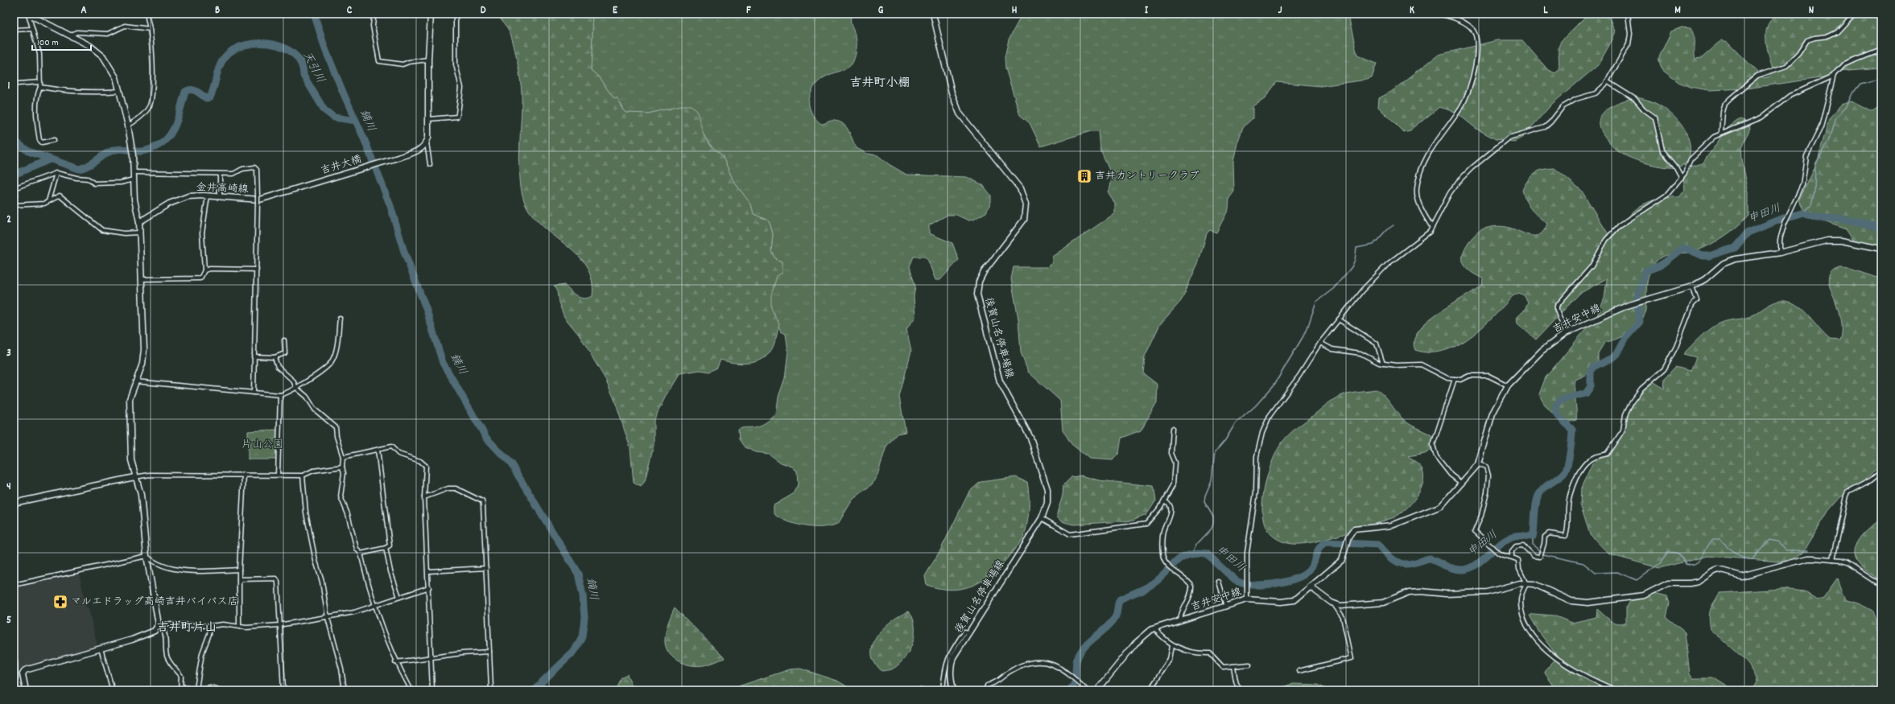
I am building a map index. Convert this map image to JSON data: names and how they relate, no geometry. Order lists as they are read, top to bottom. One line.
{"streets":{"main road":["吉井大橋","金井高崎線","吉井安中線","後賀山名停車場線"]},"crossings":[["吉井大橋","金井高崎線"]],"districts":["吉井町小棚","吉井町片山"],"water":["天引川","鏑川","申田川"],"parks":["片山公園"],"places":{"building":["吉井カントリークラブ"],"pharmacy":["マルエドラッグ高崎吉井バイパス店"]},"scale_bar":"100 m","grid":{"columns":["A","B","C","D","E","F","G","H","I","J","K","L","M","N"],"rows":["1","2","3","4","5"]}}
